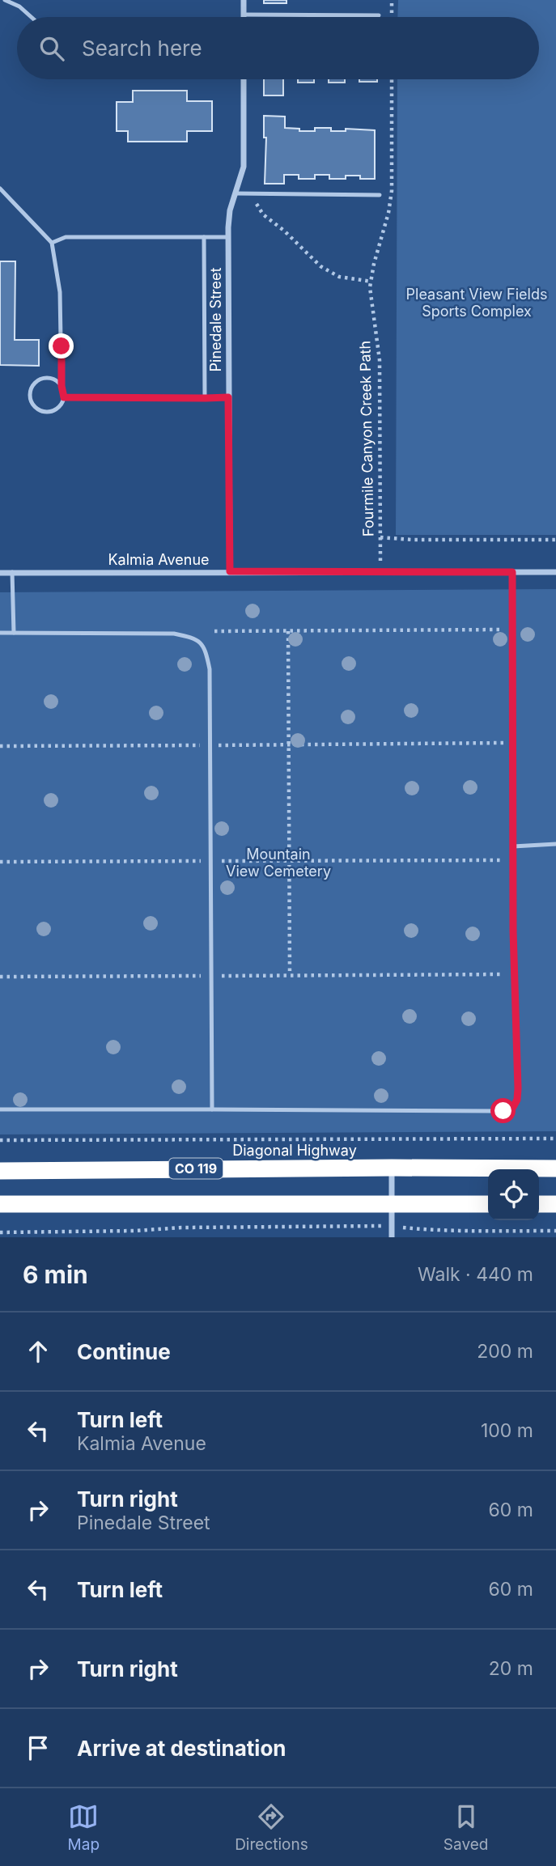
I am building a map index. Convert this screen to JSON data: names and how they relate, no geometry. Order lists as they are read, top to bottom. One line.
{"streets":{"highway":["Diagonal Highway","CO 119"],"street":["Pinedale Street","Kalmia Avenue"],"path":["Fourmile Canyon Creek Path"]},"crossings":[["Pinedale Street","Kalmia Avenue"],["Fourmile Canyon Creek Path","Kalmia Avenue"]],"parks":["Pleasant View Fields Sports Complex","Mountain View Cemetery"],"page":{"search":"Search here","heading":["6 min","Walk · 440 m"],"list":[["Continue","200 m"],["Turn left","Kalmia Avenue","100 m"],["Turn right","Pinedale Street","60 m"],["Turn left","60 m"],["Turn right","20 m"],"Arrive at destination"],"nav":["Map","Directions","Saved"]}}
